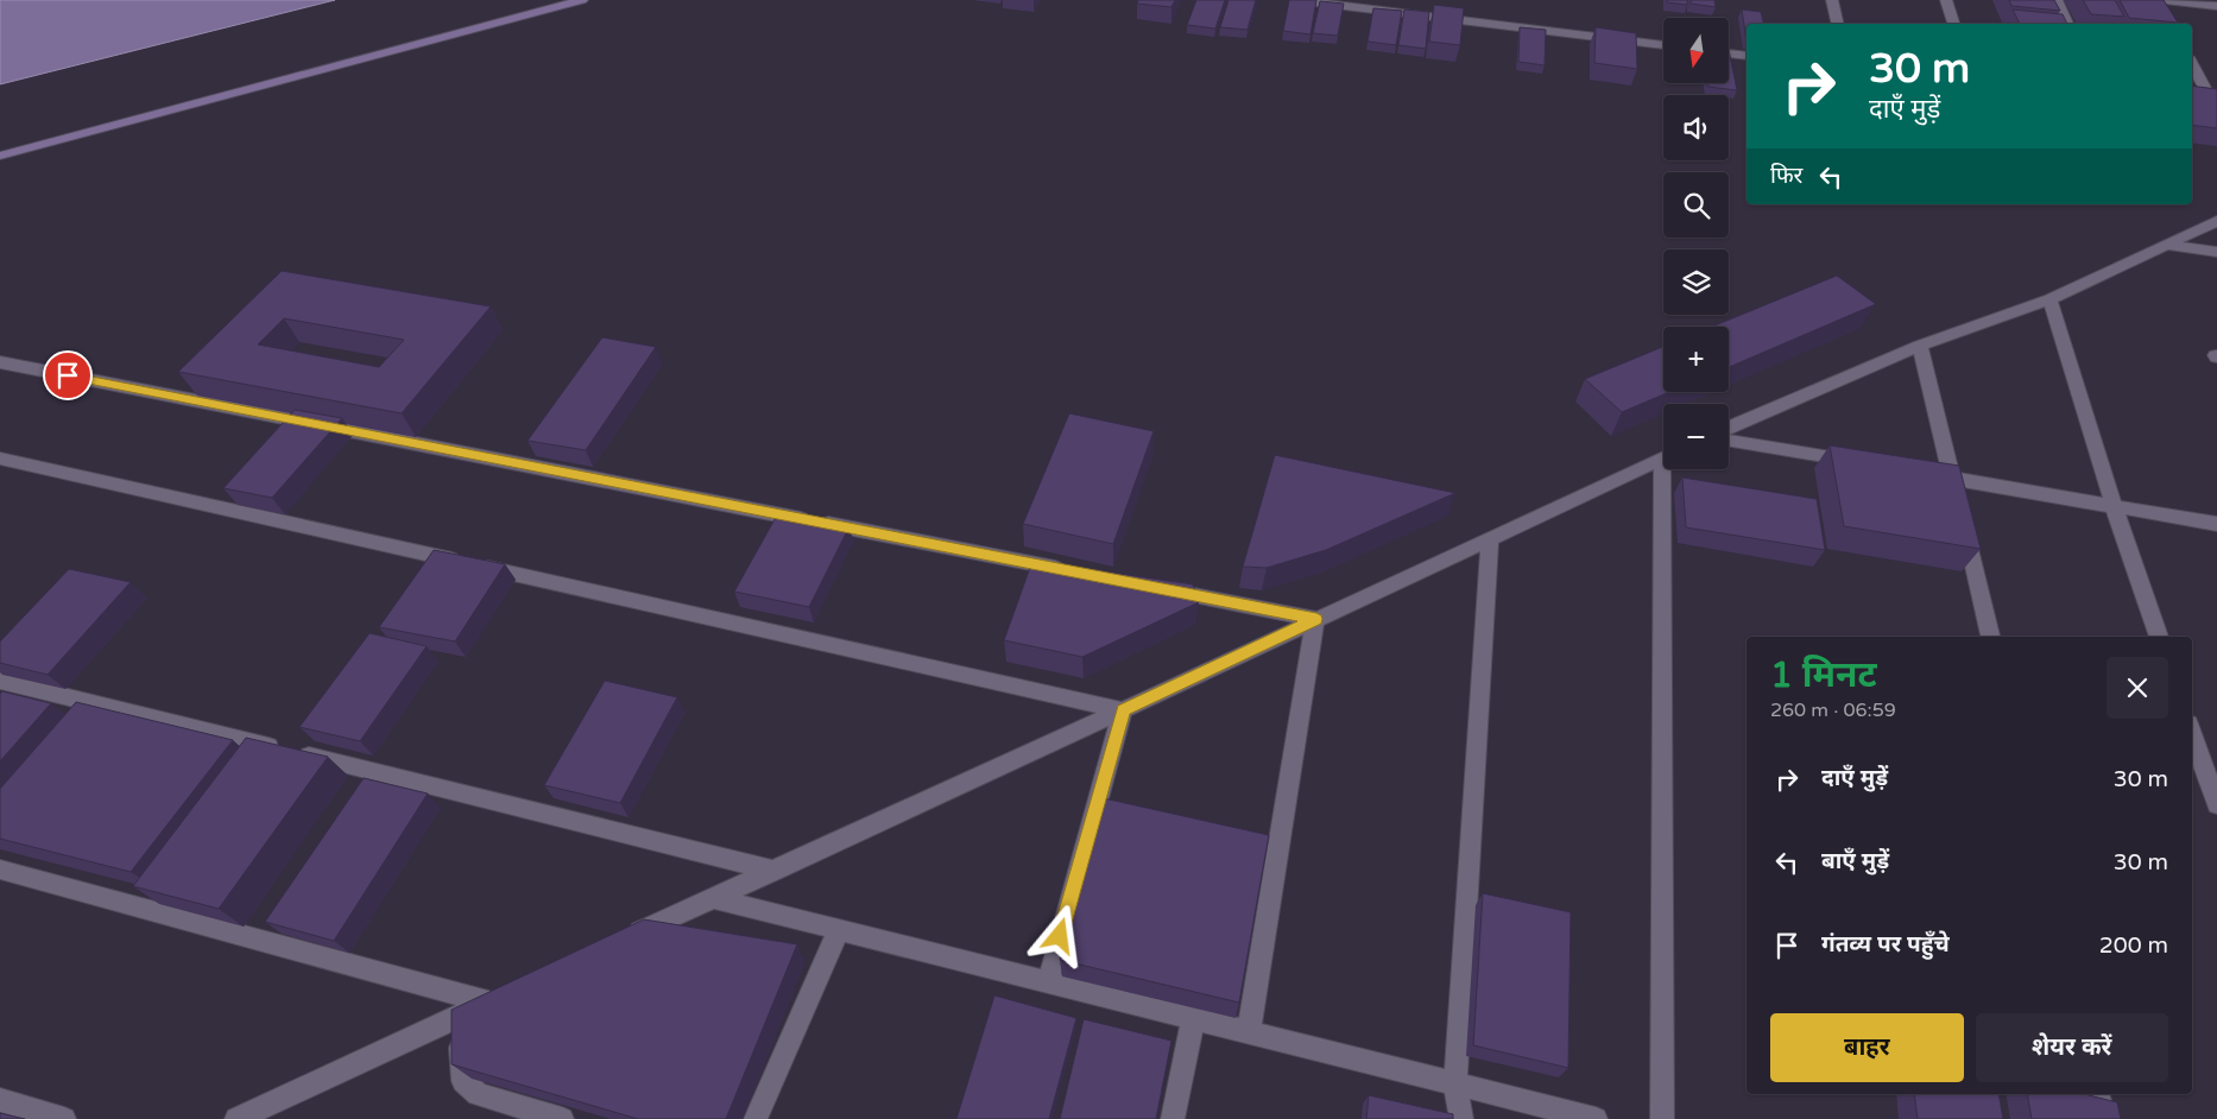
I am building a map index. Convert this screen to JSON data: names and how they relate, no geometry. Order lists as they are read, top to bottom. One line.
{"north":"bottom","page":{"map_buttons":["+","−"],"turn":["30 m","दाएँ मुड़ें"],"then":"फिर","heading":["1 मिनट","260 m · 06:59"],"list":[{"name":"दाएँ मुड़ें","value":"30 m"},{"name":"बाएँ मुड़ें","value":"30 m"},{"name":"गंतव्य पर पहुँचे","value":"200 m"}],"buttons":["बाहर","शेयर करें"]}}
